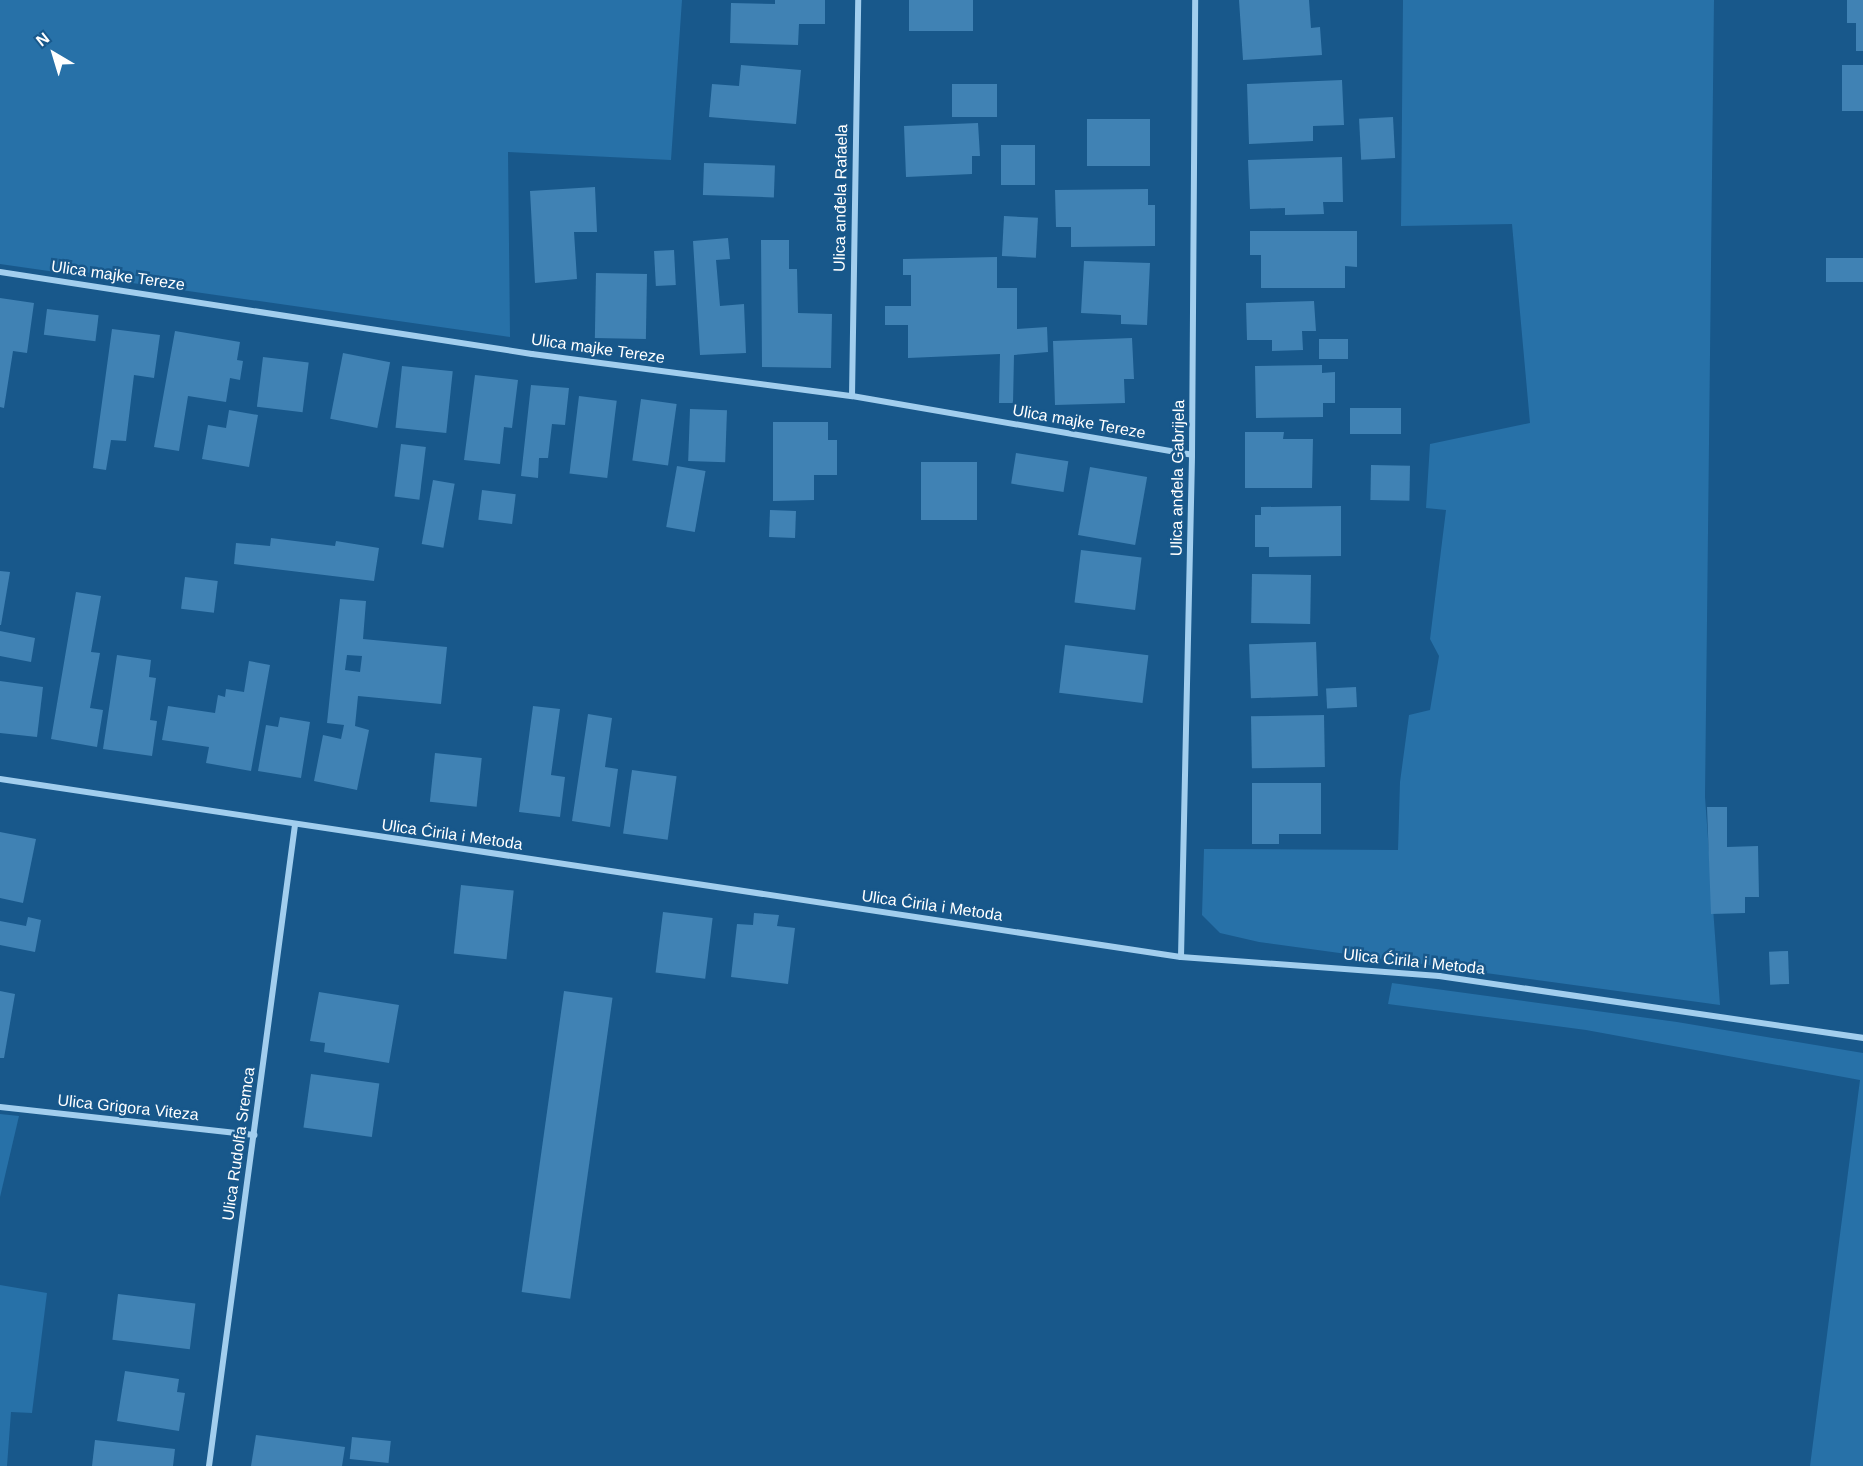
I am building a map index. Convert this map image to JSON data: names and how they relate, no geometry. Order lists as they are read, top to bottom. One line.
{"streets":{"street":["Ulica anđela Rafaela","Ulica majke Tereze","Ulica anđela Gabrijela","Ulica Ćirila i Metoda","Ulica Grigora Viteza","Ulica Rudolfa Sremca"]},"crossings":[["Ulica anđela Rafaela","Ulica majke Tereze"],["Ulica majke Tereze","Ulica anđela Gabrijela"],["Ulica anđela Gabrijela","Ulica Ćirila i Metoda"],["Ulica Ćirila i Metoda","Ulica Rudolfa Sremca"],["Ulica Grigora Viteza","Ulica Rudolfa Sremca"]],"north":"top left"}
